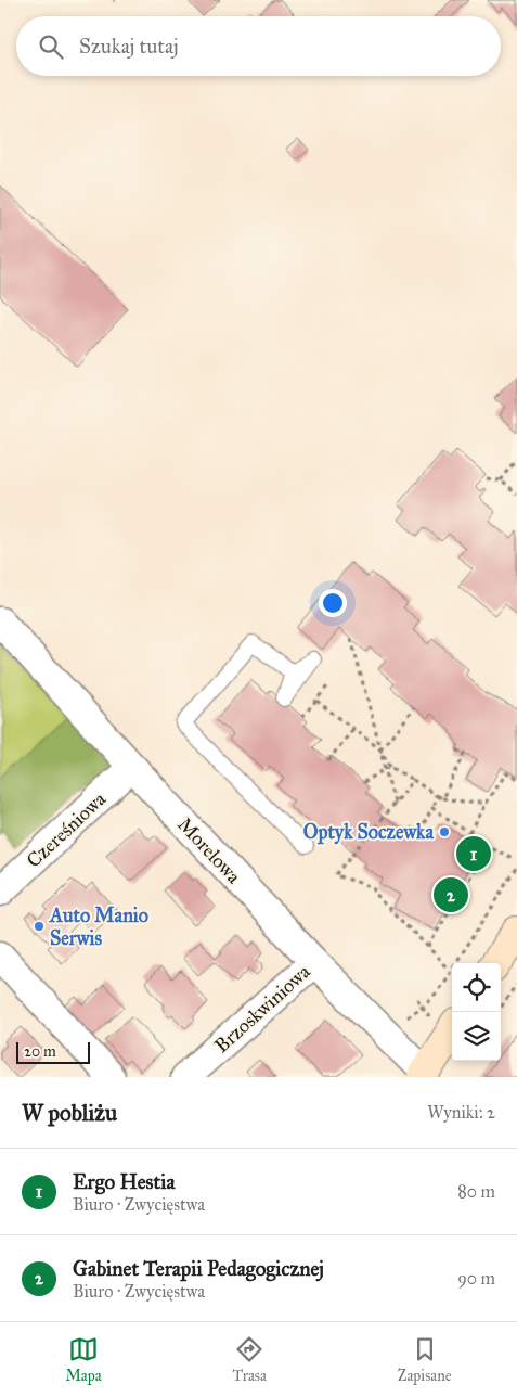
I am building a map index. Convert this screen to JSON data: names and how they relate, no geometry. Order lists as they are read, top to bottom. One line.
{"streets":{"street":["Czereśniowa","Morelowa","Brzoskwiniowa"]},"crossings":[["Czereśniowa","Morelowa"],["Morelowa","Brzoskwiniowa"]],"places":["Optyk Soczewka","Auto Manio Serwis"],"scale_bar":"20 m","page":{"search":"Szukaj tutaj","pins":["1","2"],"scale":"20 m","heading":["W pobliżu","Wyniki: 2"],"list":[{"mark":"1","name":"Ergo Hestia","note":"Biuro · Zwycięstwa","value":"80 m"},{"mark":"2","name":"Gabinet Terapii Pedagogicznej","note":"Biuro · Zwycięstwa","value":"90 m"}],"nav":["Mapa","Trasa","Zapisane"]}}
